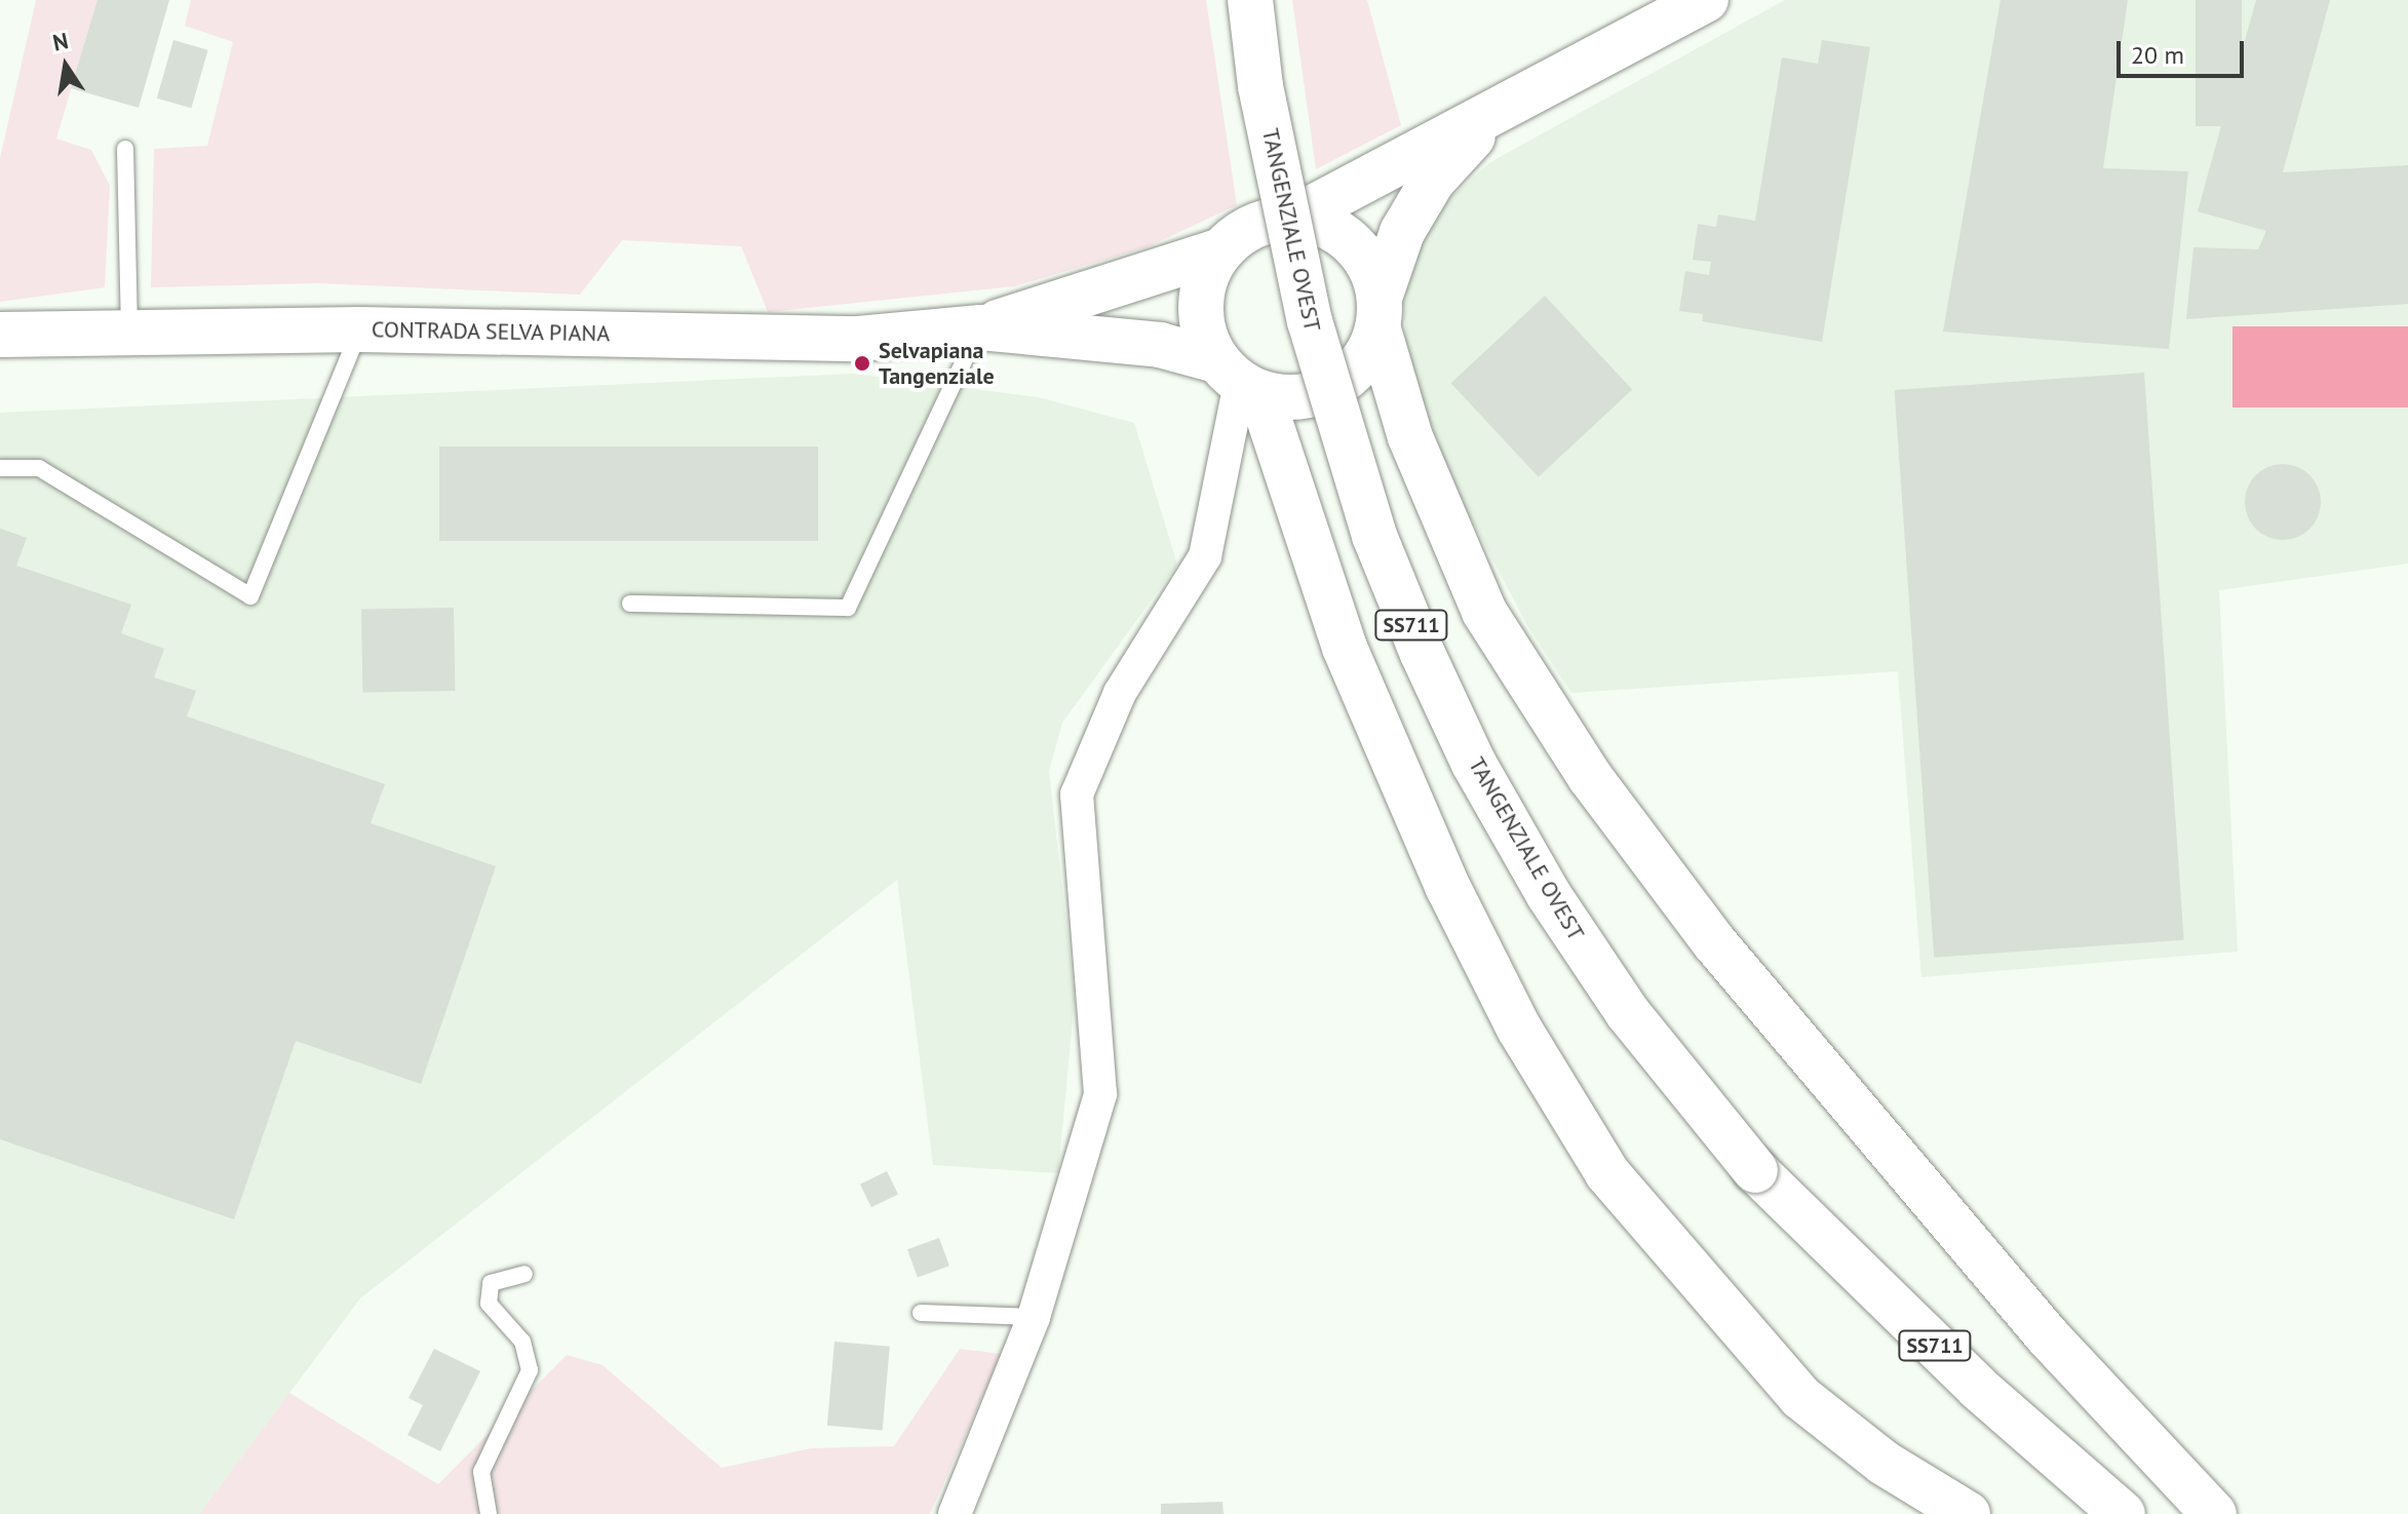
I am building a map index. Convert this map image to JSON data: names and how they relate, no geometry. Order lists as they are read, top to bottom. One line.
{"streets":{"main road":["TANGENZIALE OVEST","CONTRADA SELVA PIANA","SS711"]},"places":["Selvapiana Tangenziale"],"scale_bar":"20 m","north":"top"}
